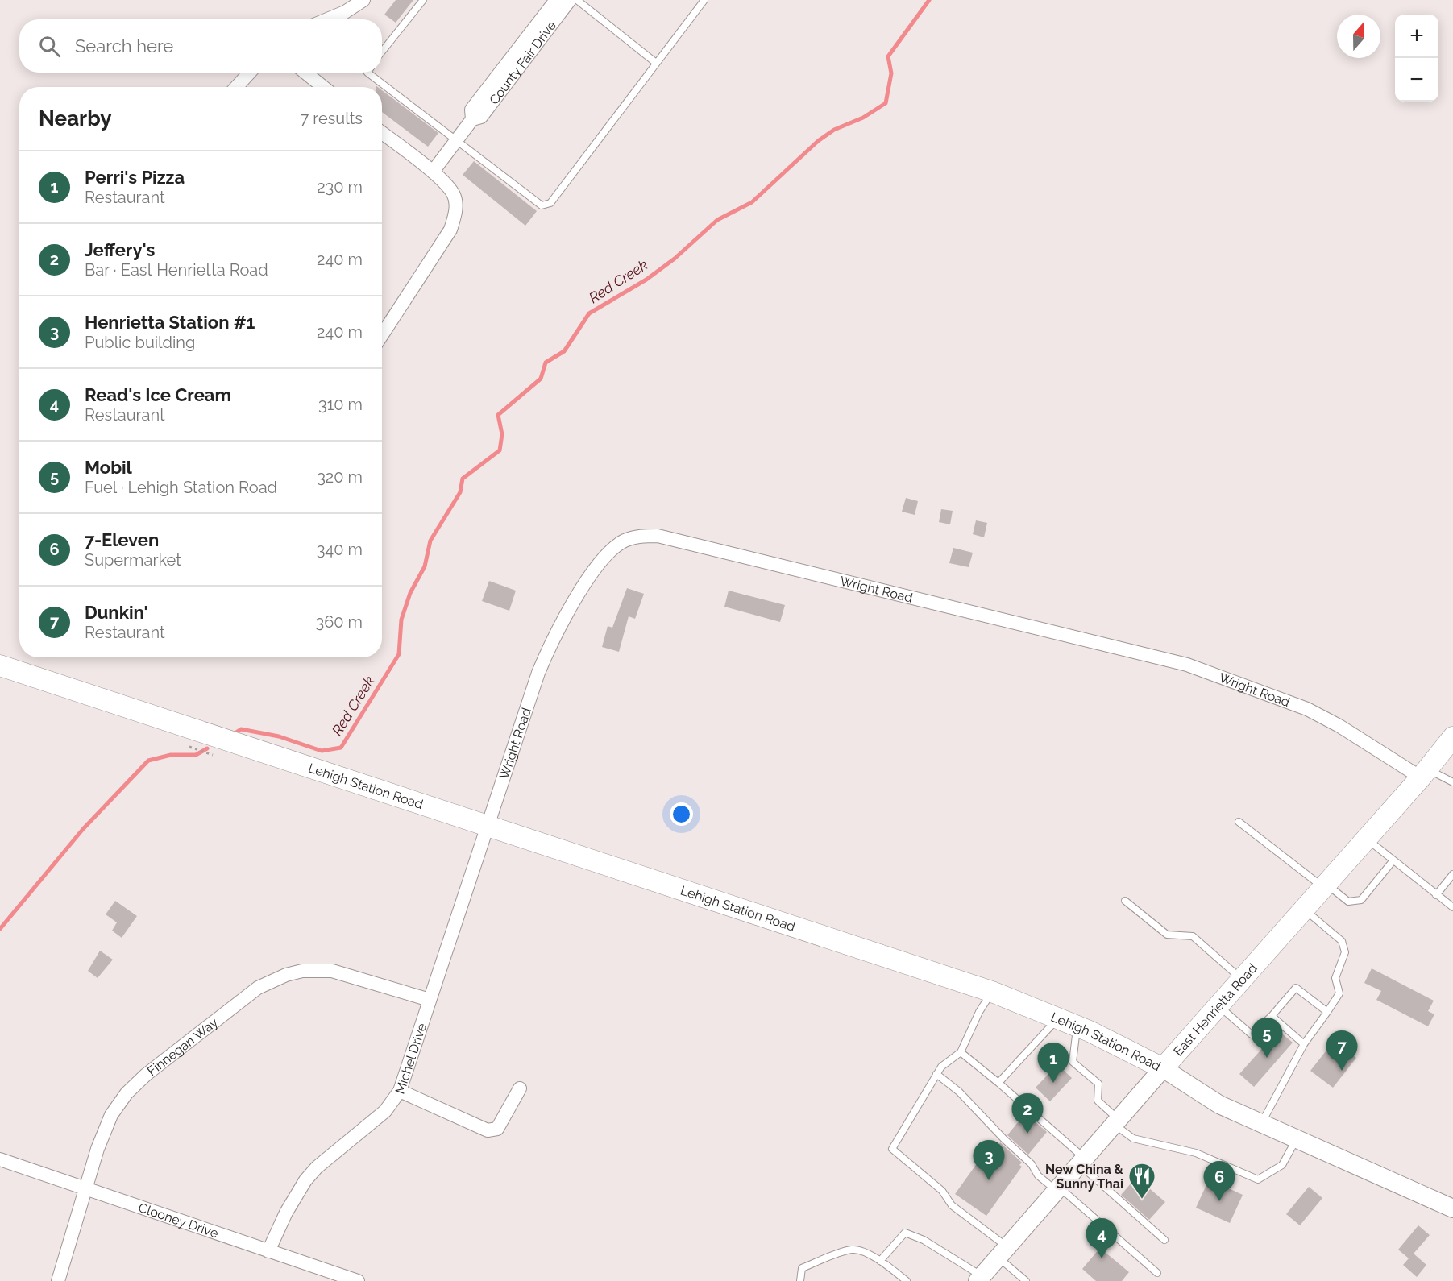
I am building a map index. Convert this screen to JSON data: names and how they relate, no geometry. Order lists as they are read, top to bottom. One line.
{"streets":{"main road":["Lehigh Station Road","East Henrietta Road"],"street":["County Fair Drive","Wright Road","Finnegan Way","Michel Drive","Clooney Drive"]},"crossings":[["Wright Road","Lehigh Station Road"],["Wright Road","East Henrietta Road"],["Wright Road","Michel Drive"],["Lehigh Station Road","East Henrietta Road"],["Lehigh Station Road","Michel Drive"],["Finnegan Way","Michel Drive"],["Finnegan Way","Clooney Drive"],["Michel Drive","Clooney Drive"]],"water":["Red Creek"],"places":{"restaurant":["New China & Sunny Thai"]},"north":"top","page":{"map_buttons":["+","−"],"search":"Search here","heading":["Nearby","7 results"],"list":[{"mark":"1","name":"Perri's Pizza","note":"Restaurant","value":"230 m"},{"mark":"2","name":"Jeffery's","note":"Bar · East Henrietta Road","value":"240 m"},{"mark":"3","name":"Henrietta Station #1","note":"Public building","value":"240 m"},{"mark":"4","name":"Read's Ice Cream","note":"Restaurant","value":"310 m"},{"mark":"5","name":"Mobil","note":"Fuel · Lehigh Station Road","value":"320 m"},{"mark":"6","name":"7-Eleven","note":"Supermarket","value":"340 m"},{"mark":"7","name":"Dunkin'","note":"Restaurant","value":"360 m"}],"pins":["5","7","1","2","3","6","4"]}}
